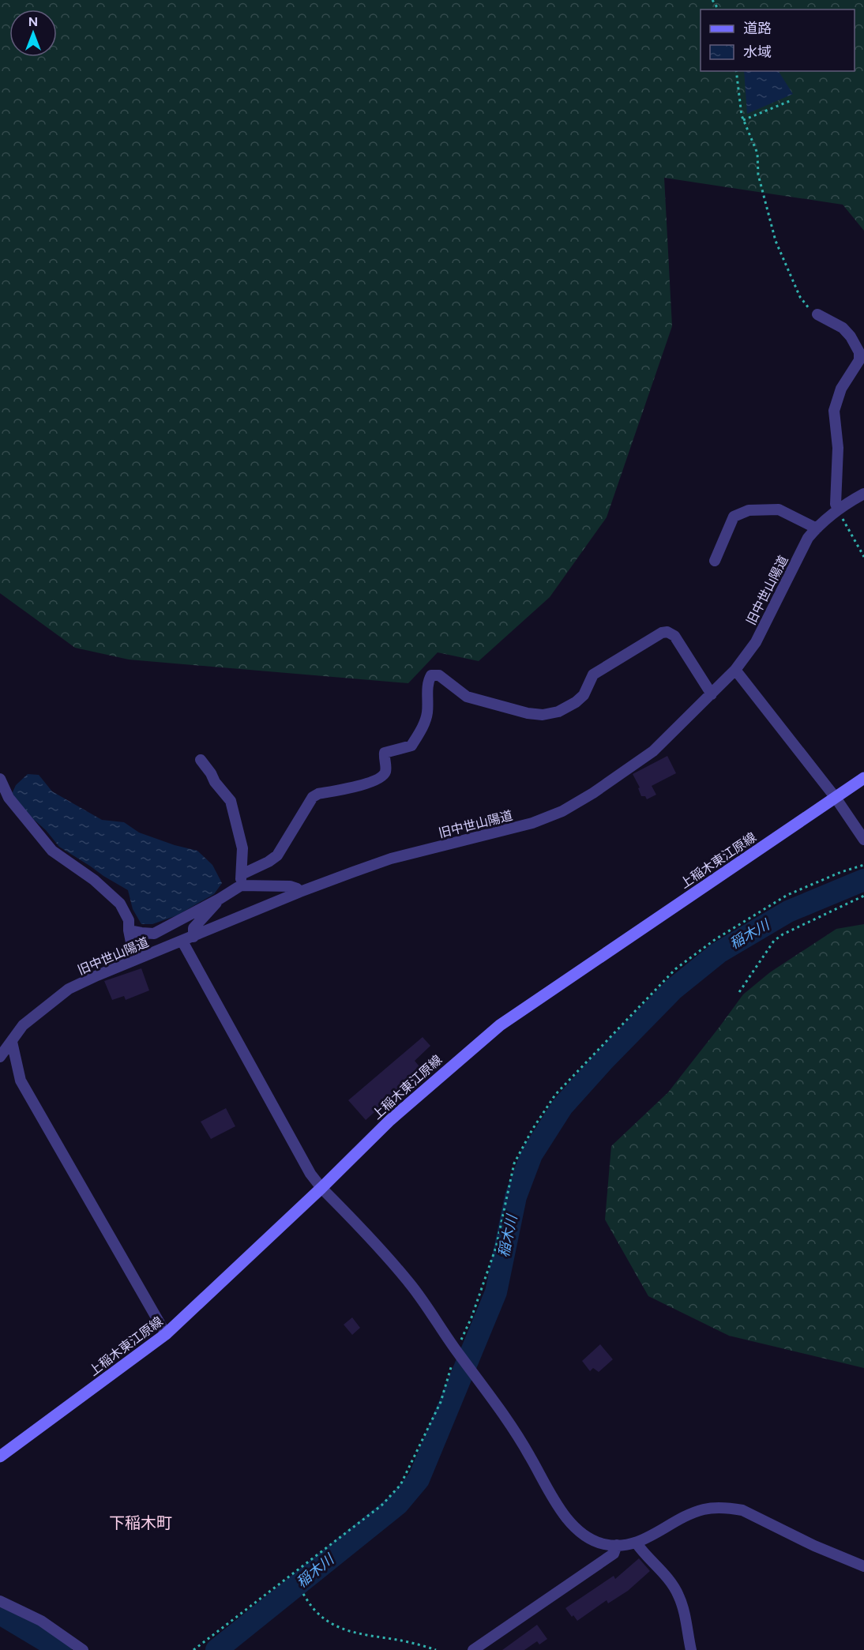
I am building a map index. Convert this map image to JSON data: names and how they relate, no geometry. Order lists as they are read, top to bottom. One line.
{"streets":{"main road":["上稲木東江原線"],"street":["旧中世山陽道"]},"districts":["下稲木町"],"water":["稲木川"],"legend":["道路","水域"],"north":"top"}
